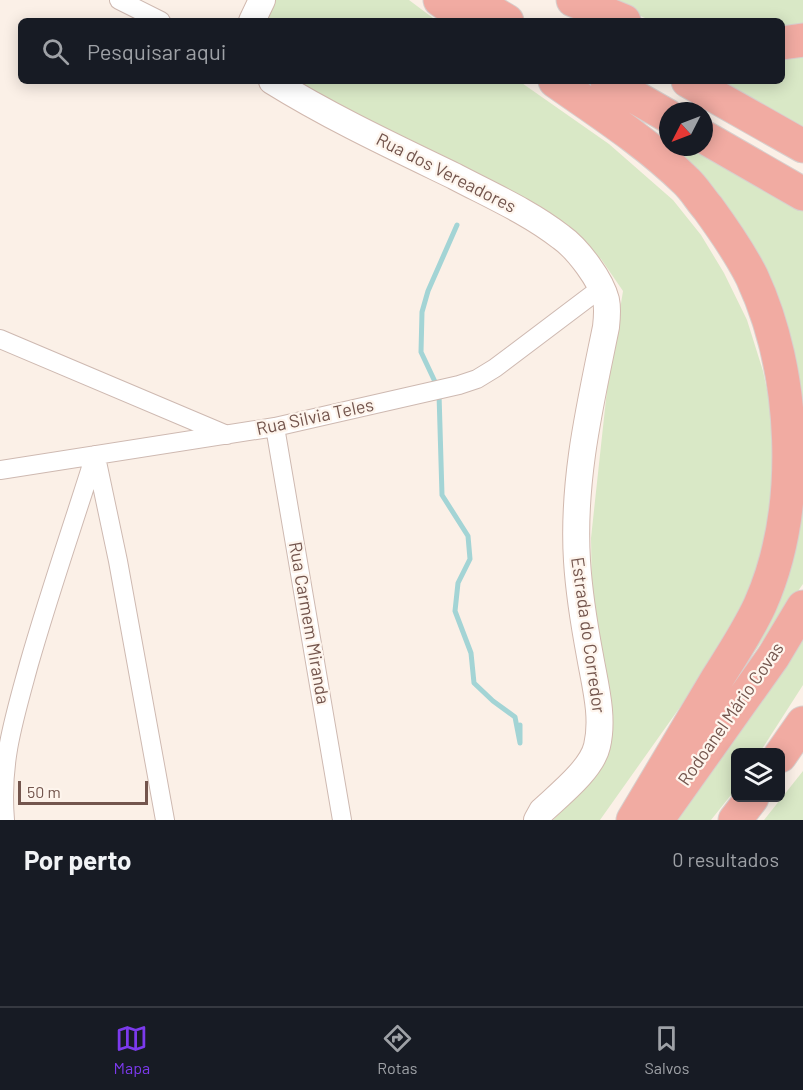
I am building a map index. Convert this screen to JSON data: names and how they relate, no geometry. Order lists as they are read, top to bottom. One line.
{"streets":{"highway":["Rodoanel Mário Covas"],"street":["Rua dos Vereadores","Rua Silvia Teles","Rua Carmem Miranda","Estrada do Corredor"]},"crossings":[["Rua dos Vereadores","Rua Silvia Teles"],["Rua dos Vereadores","Estrada do Corredor"],["Rua Silvia Teles","Rua Carmem Miranda"],["Rua Silvia Teles","Estrada do Corredor"]],"scale_bar":"50 m","north":"bottom left","page":{"search":"Pesquisar aqui","scale":"50 m","heading":["Por perto","0 resultados"],"nav":["Mapa","Rotas","Salvos"]}}
